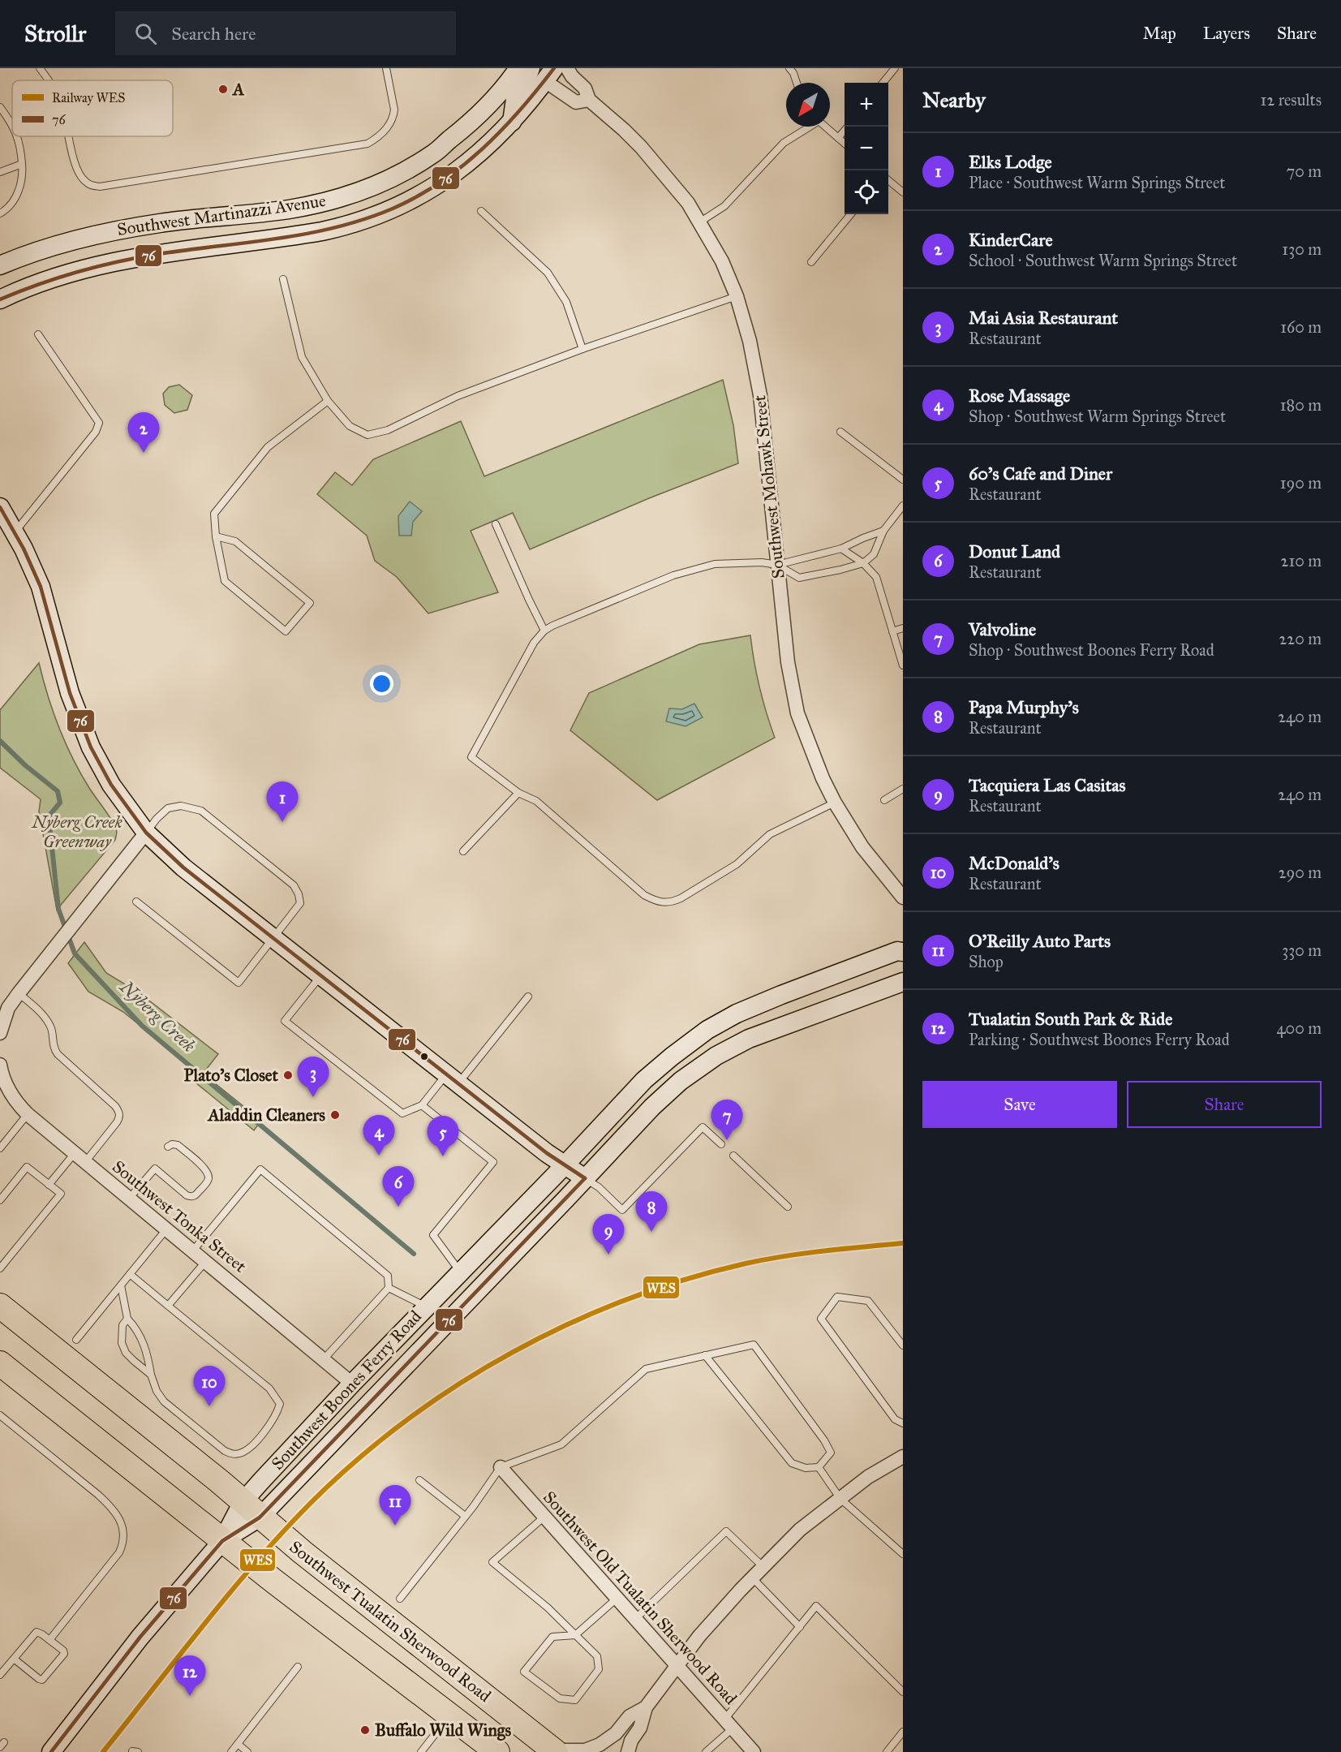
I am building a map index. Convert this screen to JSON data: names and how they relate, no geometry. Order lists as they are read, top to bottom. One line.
{"streets":{"highway":["Southwest Tualatin Sherwood Road"],"street":["Southwest Martinazzi Avenue","Southwest Mohawk Street","Southwest Tonka Street","Southwest Boones Ferry Road","Southwest Old Tualatin Sherwood Road"]},"crossings":[["Southwest Tonka Street","Southwest Boones Ferry Road"],["Southwest Boones Ferry Road","Southwest Tualatin Sherwood Road"]],"water":["Nyberg Creek"],"parks":["Nyberg Creek Greenway"],"places":["A","Plato's Closet","Aladdin Cleaners","Buffalo Wild Wings"],"lines":["transit line 76","rail line WES"],"legend":["Railway WES","76"],"north":"bottom left","page":{"header":"Strollr","search":"Search here","nav":["Map","Layers","Share"],"heading":["Nearby","12 results"],"map_buttons":["+","−"],"list":[{"mark":"1","name":"Elks Lodge","note":"Place · Southwest Warm Springs Street","value":"70 m"},{"mark":"2","name":"KinderCare","note":"School · Southwest Warm Springs Street","value":"130 m"},{"mark":"3","name":"Mai Asia Restaurant","note":"Restaurant","value":"160 m"},{"mark":"4","name":"Rose Massage","note":"Shop · Southwest Warm Springs Street","value":"180 m"},{"mark":"5","name":"60's Cafe and Diner","note":"Restaurant","value":"190 m"},{"mark":"6","name":"Donut Land","note":"Restaurant","value":"210 m"},{"mark":"7","name":"Valvoline","note":"Shop · Southwest Boones Ferry Road","value":"220 m"},{"mark":"8","name":"Papa Murphy's","note":"Restaurant","value":"240 m"},{"mark":"9","name":"Tacquiera Las Casitas","note":"Restaurant","value":"240 m"},{"mark":"10","name":"McDonald's","note":"Restaurant","value":"290 m"},{"mark":"11","name":"O'Reilly Auto Parts","note":"Shop","value":"330 m"},{"mark":"12","name":"Tualatin South Park & Ride","note":"Parking · Southwest Boones Ferry Road","value":"400 m"}],"pins":["2","1","3","7","4","5","6","8","9","10","11","12"],"buttons":["Save","Share"]}}
